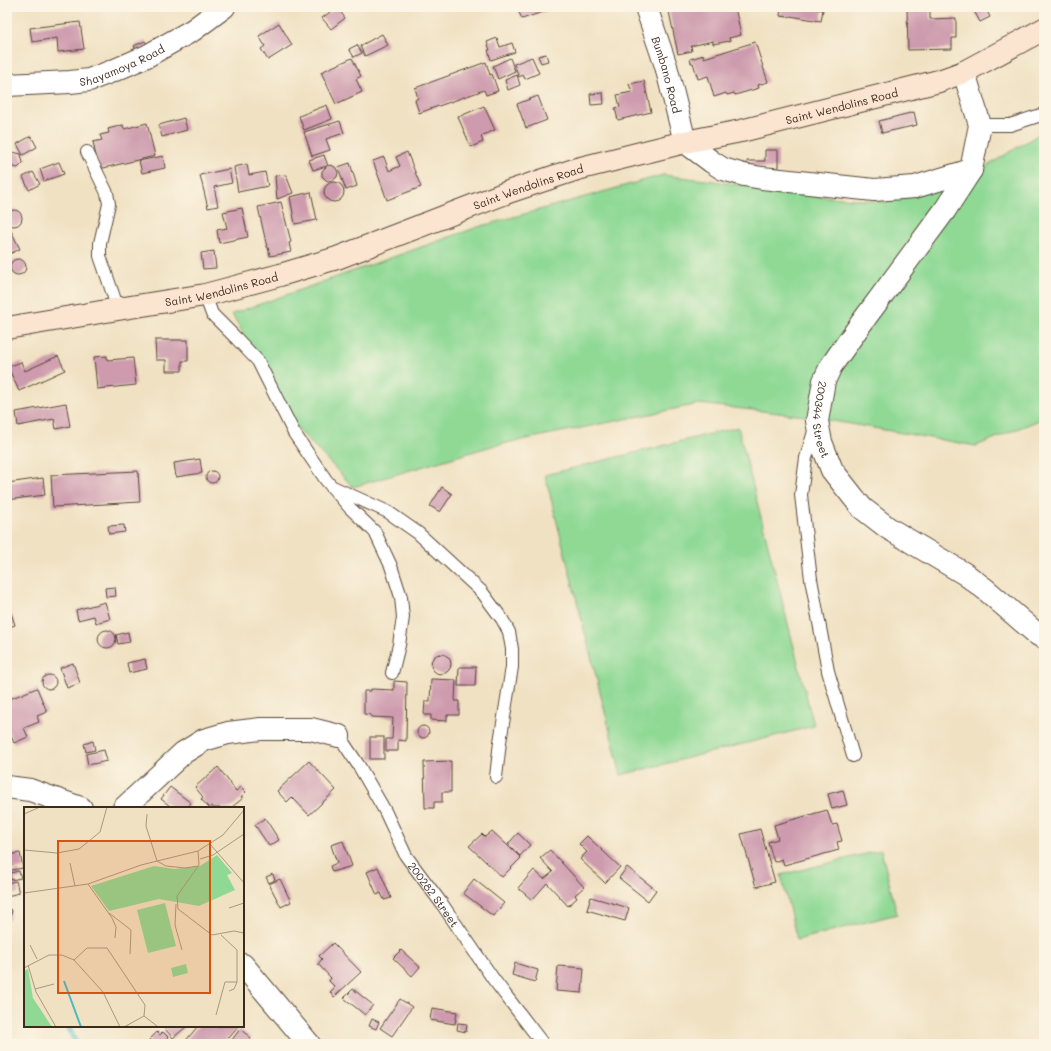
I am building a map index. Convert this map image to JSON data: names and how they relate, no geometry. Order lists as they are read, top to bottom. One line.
{"streets":{"street":["Shayamoya Road","Bumbano Road","Saint Wendolins Road","200344 Street"],"lane":["200282 Street"]},"crossings":[["Bumbano Road","Saint Wendolins Road"],["Saint Wendolins Road","200344 Street"]]}
